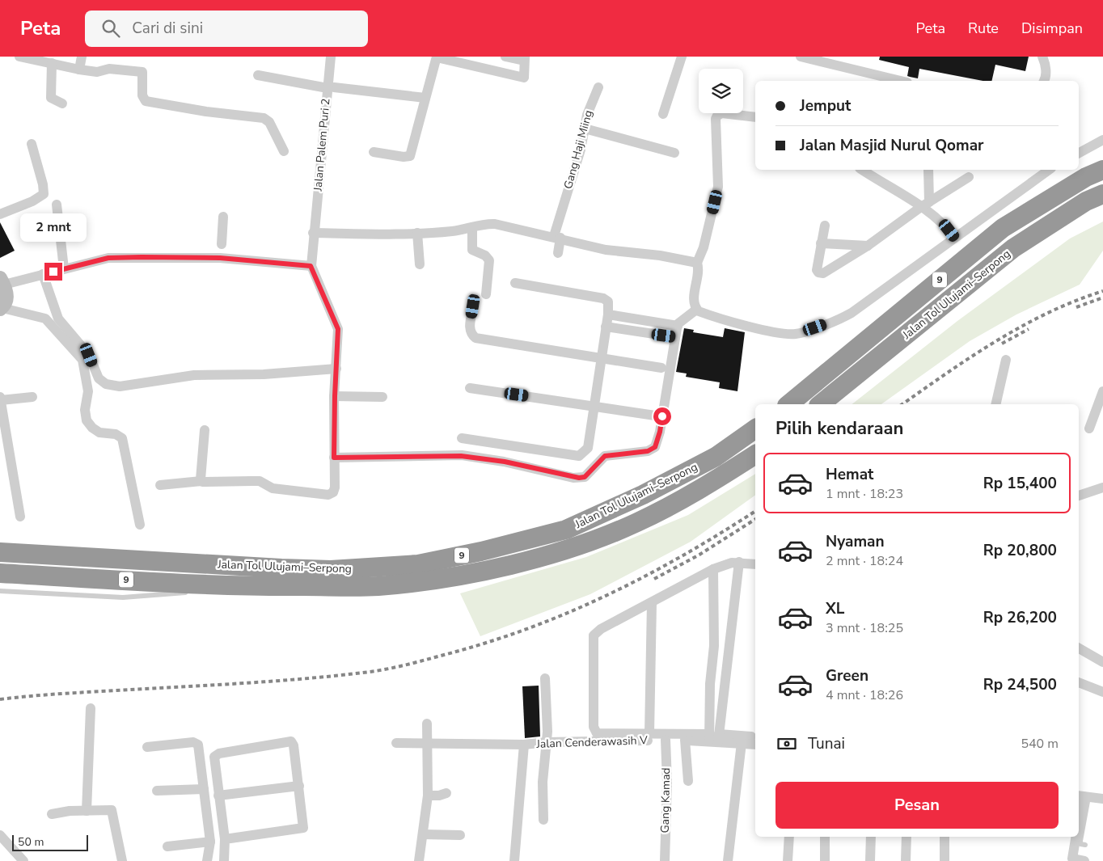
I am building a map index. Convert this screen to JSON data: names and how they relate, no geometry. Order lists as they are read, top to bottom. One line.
{"streets":{"highway":["9","Jalan Tol Ulujami–Serpong"],"street":["Jalan Palem Puri 2","Gang Haji Miing","Jalan Cenderawasih V","Gang Kamad"]},"crossings":[["Jalan Cenderawasih V","Gang Kamad"]],"scale_bar":"50 m","page":{"header":"Peta","search":"Cari di sini","nav":["Peta","Rute","Disimpan"],"banner":["Jemput","Jalan Masjid Nurul Qomar"],"bubble":"2 mnt","heading":"Pilih kendaraan","list":[{"name":"Hemat","note":"1 mnt · 18:23","value":"Rp 15,400"},{"name":"Nyaman","note":"2 mnt · 18:24","value":"Rp 20,800"},{"name":"XL","note":"3 mnt · 18:25","value":"Rp 26,200"},{"name":"Green","note":"4 mnt · 18:26","value":"Rp 24,500"}],"pay":["Tunai","540 m"],"buttons":"Pesan","scale":"50 m"}}
